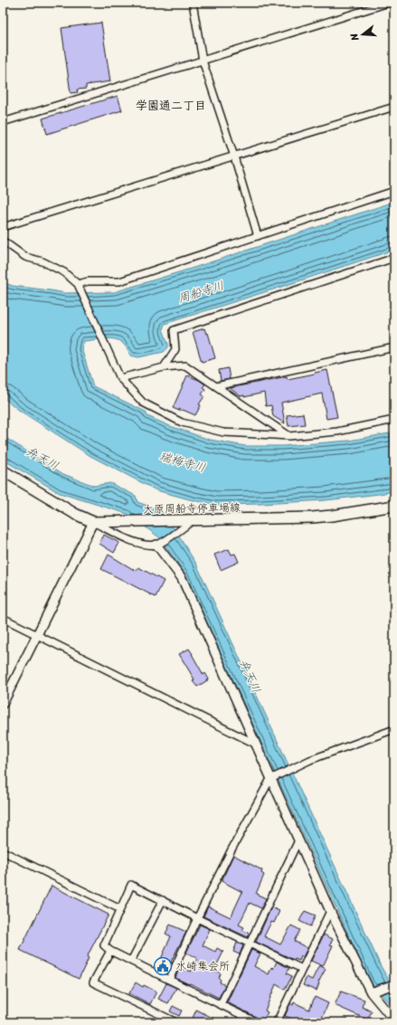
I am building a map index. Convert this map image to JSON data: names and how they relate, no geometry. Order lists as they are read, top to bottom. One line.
{"streets":{"main road":["大原周船寺停車場線"]},"districts":["学園通二丁目"],"water":["周船寺川","弁天川","瑞梅寺川"],"places":{"public building":["水崎集会所"]},"north":"left"}
